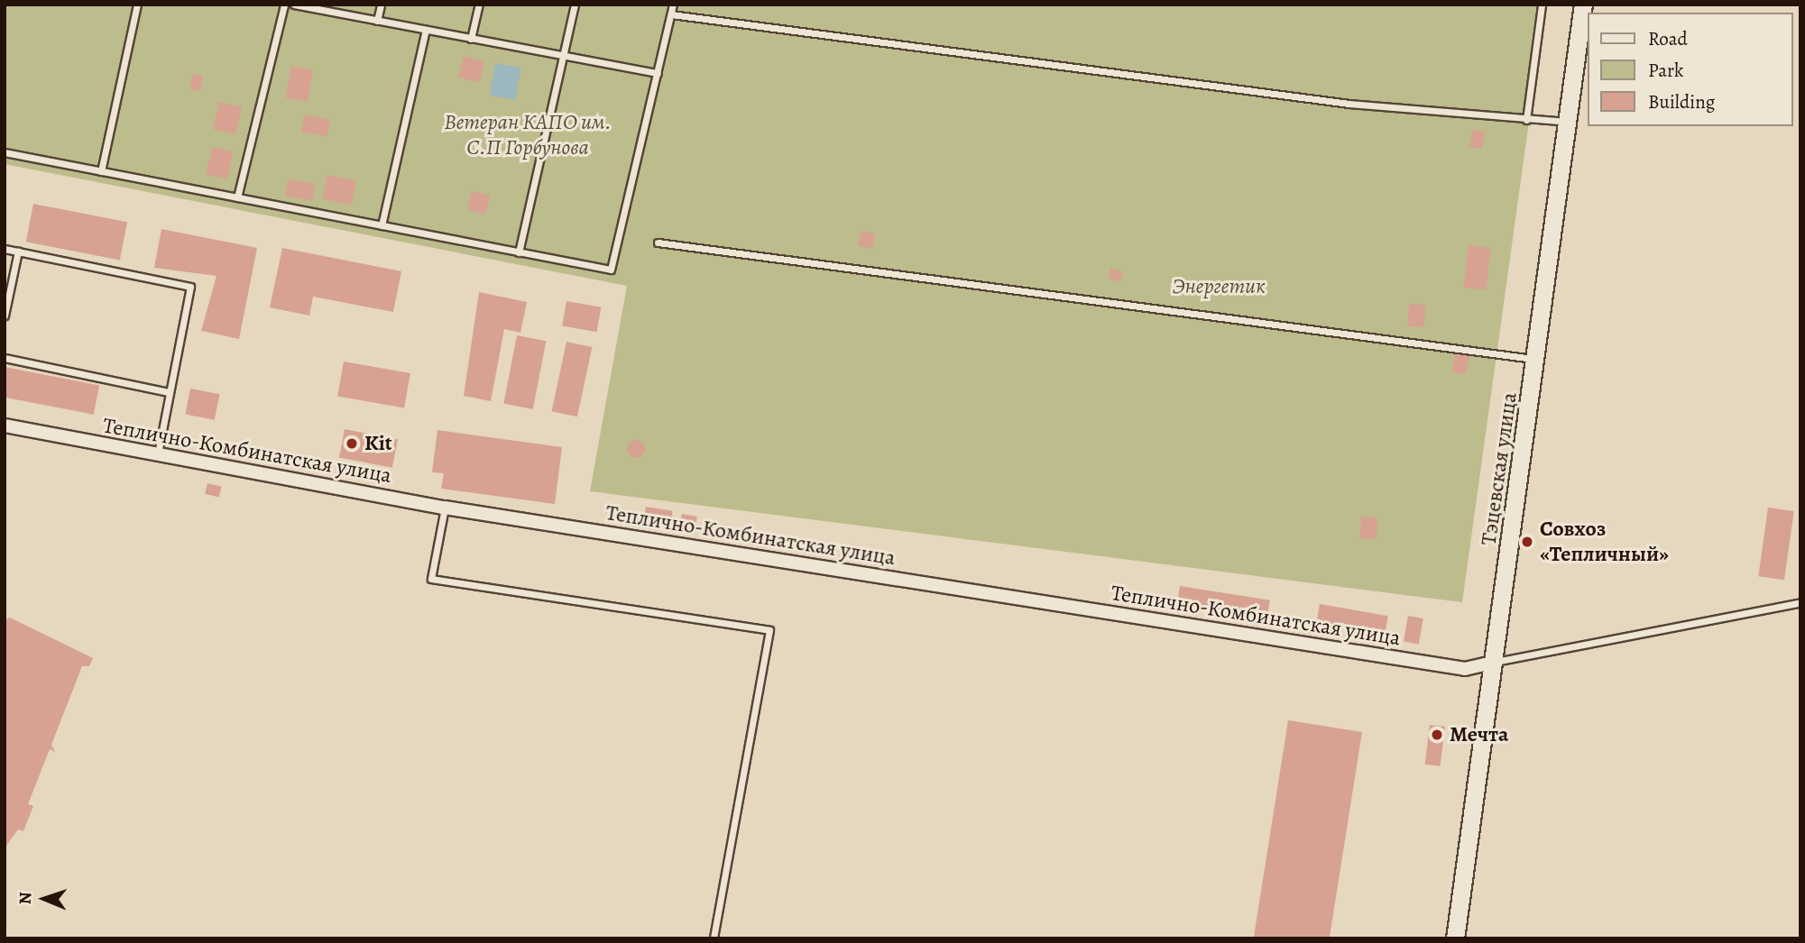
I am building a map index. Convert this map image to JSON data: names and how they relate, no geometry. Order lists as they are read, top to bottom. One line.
{"streets":{"main road":["Тэцевская улица"],"street":["Теплично-Комбинатская улица"]},"crossings":[["Теплично-Комбинатская улица","Тэцевская улица"]],"parks":["Ветеран КАПО им. С.П Горбунова","Энергетик"],"places":["Kit","Совхоз «Тепличный»","Мечта"],"legend":["Road","Park","Building"],"north":"left"}
